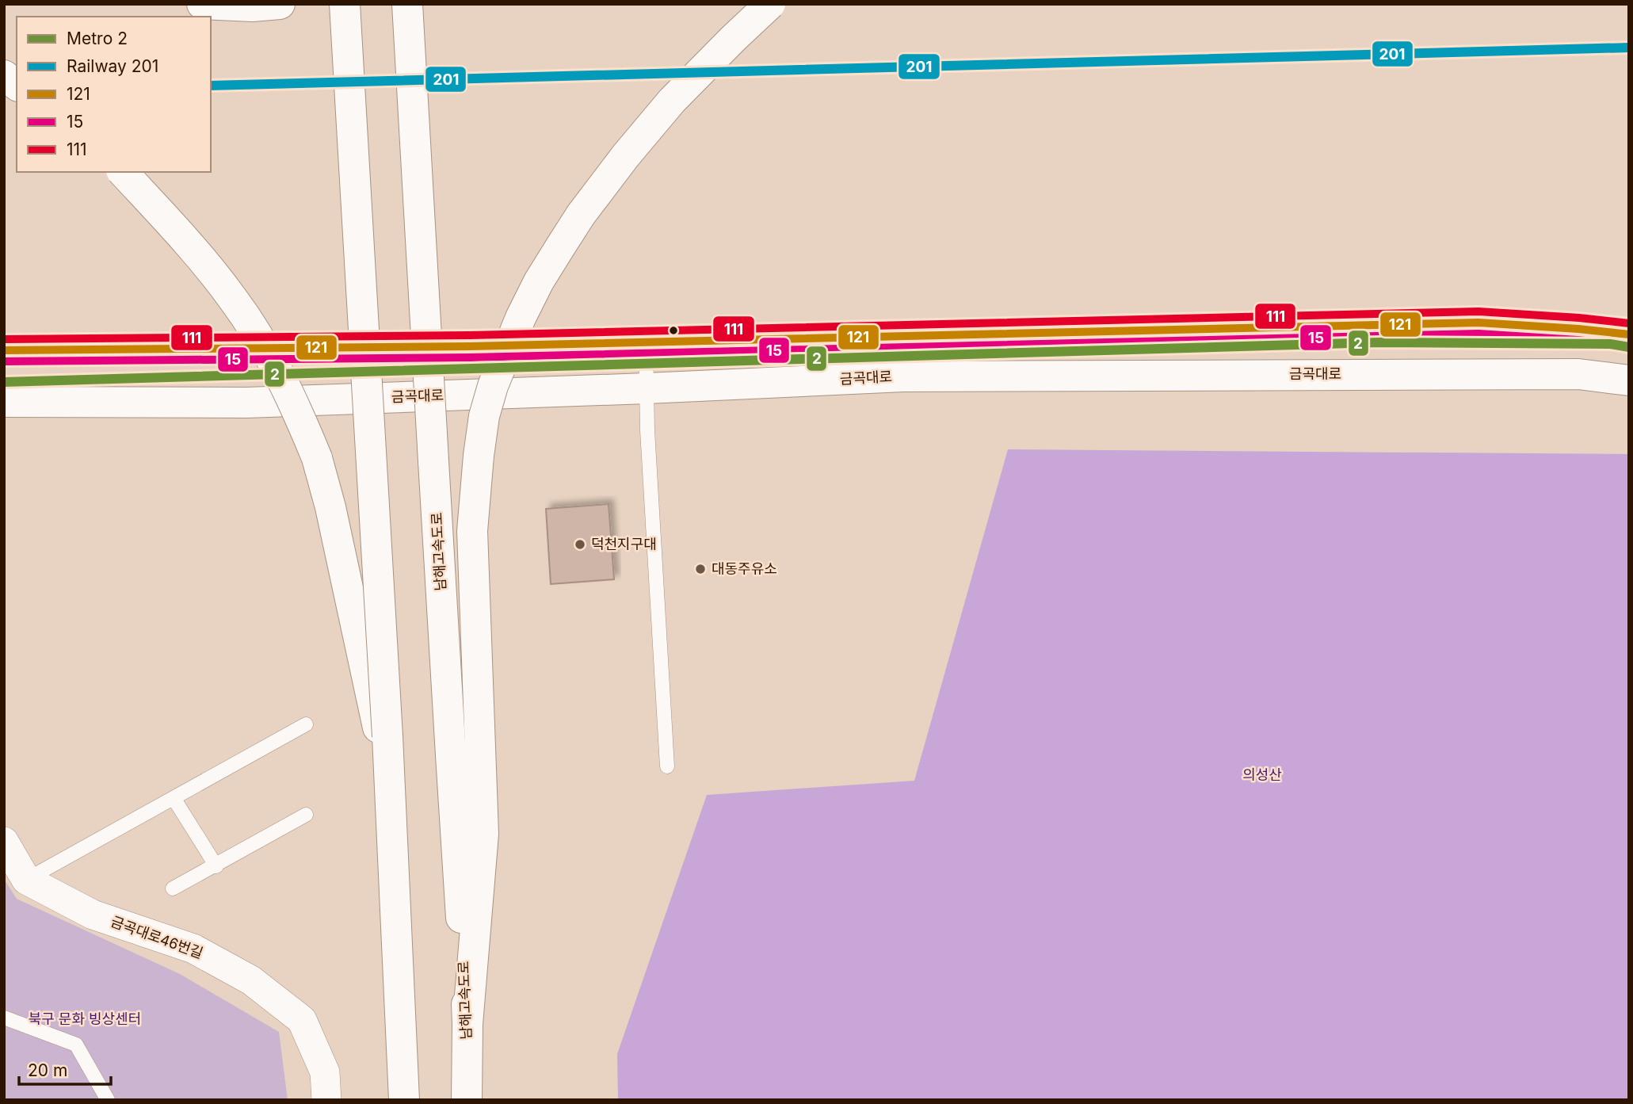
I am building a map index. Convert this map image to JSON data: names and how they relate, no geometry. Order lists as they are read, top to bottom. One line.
{"streets":{"main road":["금곡대로","남해고속도로"],"street":["금곡대로46번길"]},"parks":["의성산","북구 문화 빙상센터"],"places":["덕천지구대","대동주유소"],"lines":["rail line 201","transit line 111","transit line 121","transit line 15","metro line 2"],"legend":["Metro 2","Railway 201","121","15","111"],"scale_bar":"20 m"}
